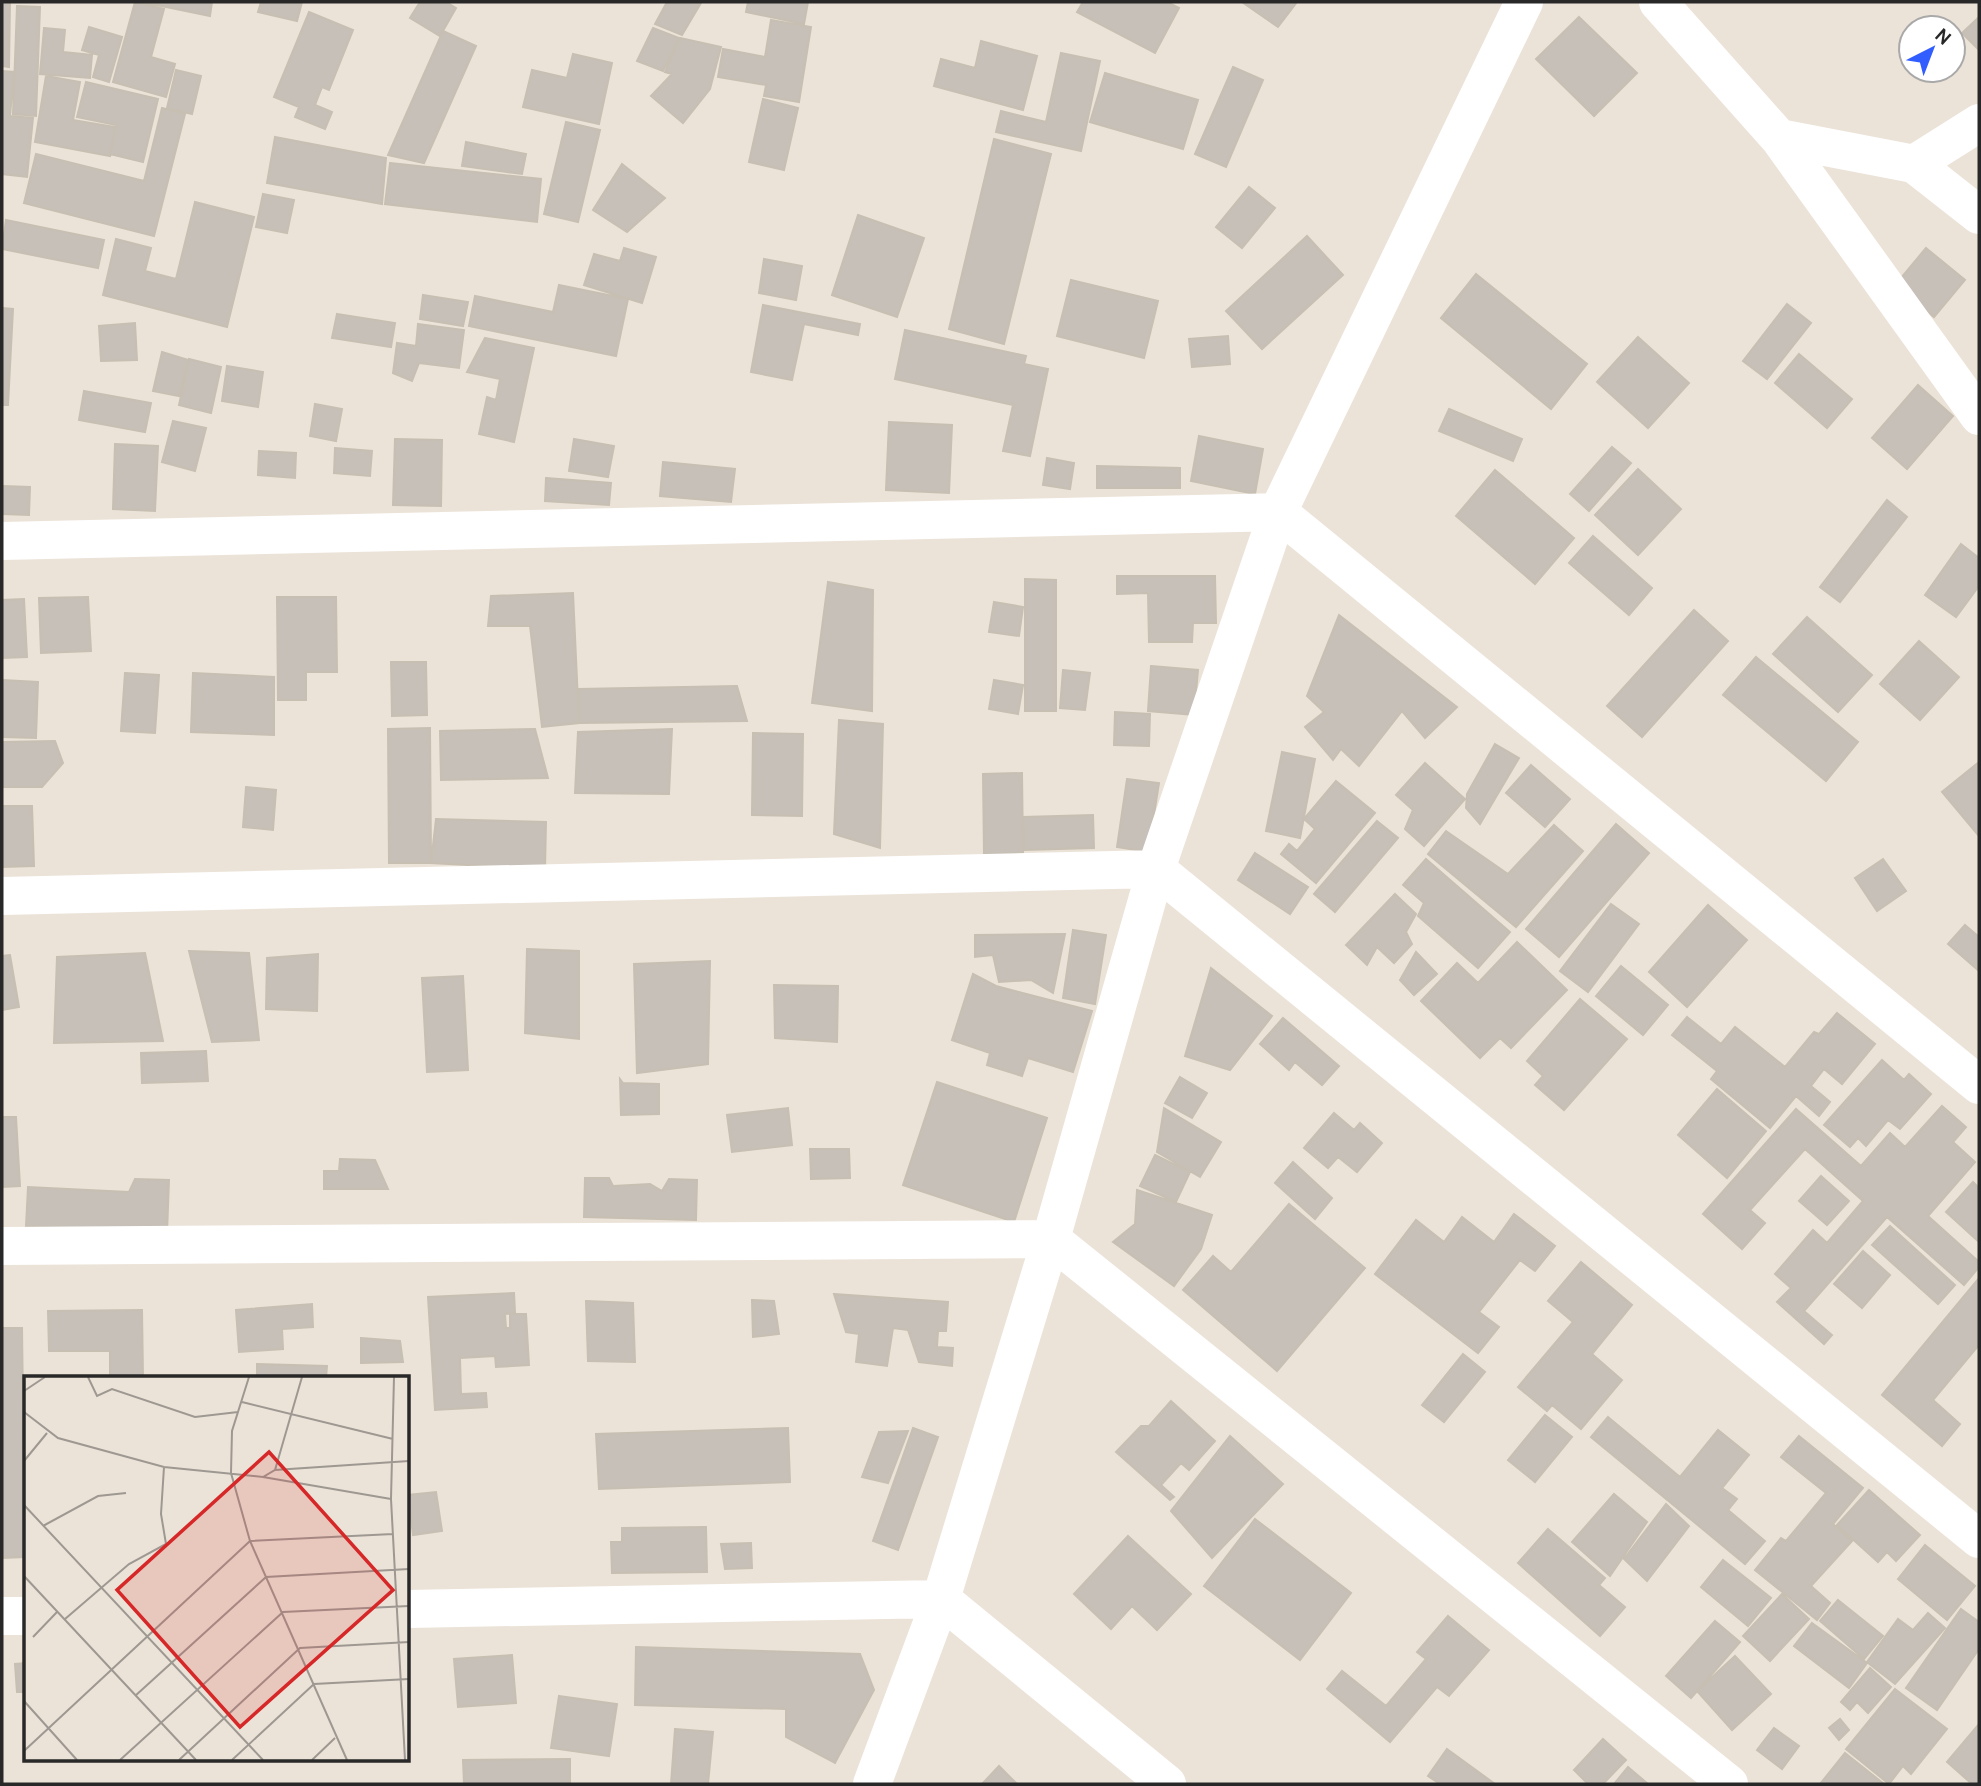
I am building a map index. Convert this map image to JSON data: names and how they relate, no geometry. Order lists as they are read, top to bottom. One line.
{"north":"top right"}
